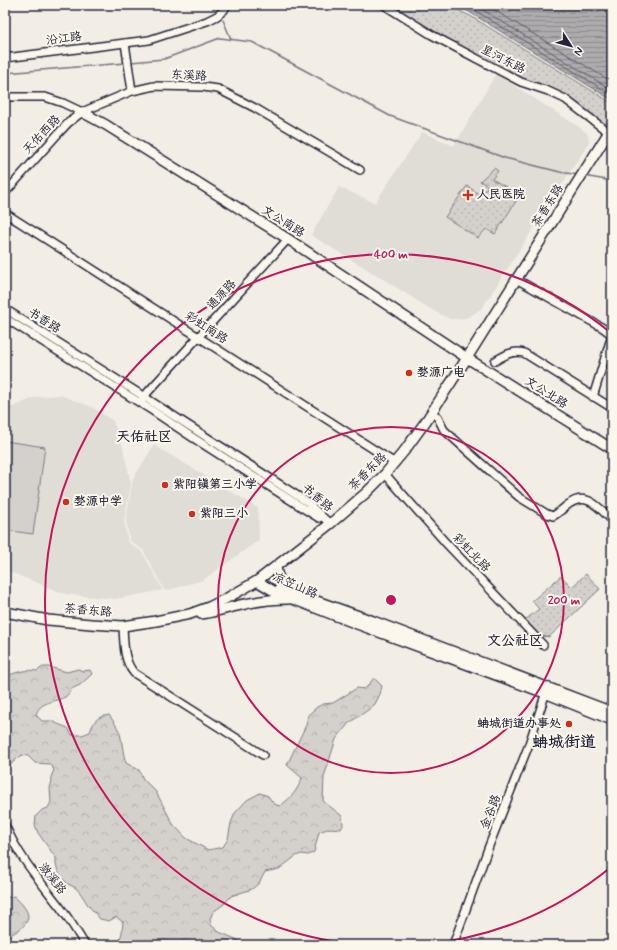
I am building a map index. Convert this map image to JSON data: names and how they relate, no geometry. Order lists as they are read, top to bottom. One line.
{"streets":{"main road":["茶香东路","文公南路","文公北路","凉笠山路"],"street":["沿江路","星河东路","东溪路","天佑西路","通源路","书香路","彩虹南路","彩虹北路","金谷路","潋溪路"]},"crossings":[["星河东路","茶香东路"],["东溪路","天佑西路"],["东溪路","文公南路"],["天佑西路","文公南路"],["茶香东路","文公南路"],["茶香东路","书香路"],["茶香东路","彩虹南路"],["茶香东路","文公北路"],["茶香东路","彩虹北路"],["茶香东路","凉笠山路"],["文公南路","通源路"],["文公南路","文公北路"],["通源路","书香路"],["通源路","彩虹南路"],["凉笠山路","金谷路"]],"districts":["天佑社区","文公社区","蚺城街道"],"places":{"health":["人民医院"],"other":["婺源广电","紫阳镇第三小学","婺源中学","紫阳三小","蚺城街道办事处"]},"north":"bottom right","rings":["400 m","200 m"]}
